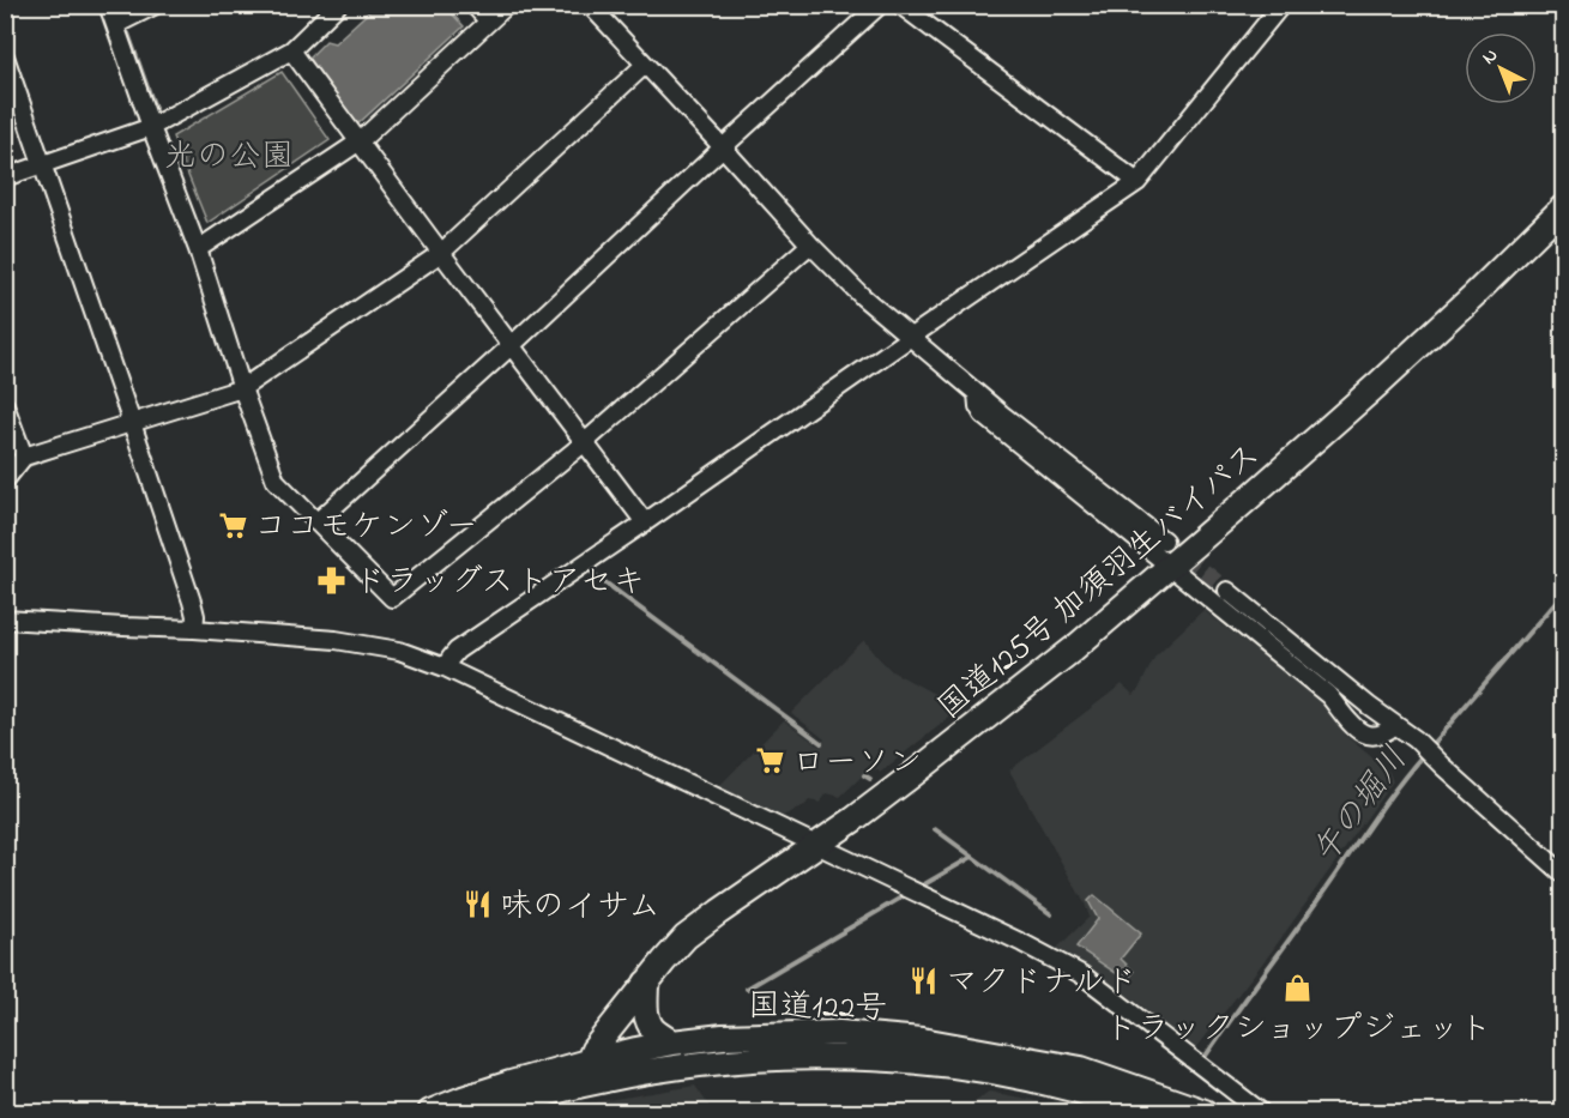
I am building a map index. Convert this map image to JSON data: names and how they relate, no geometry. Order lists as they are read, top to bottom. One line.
{"streets":{"highway":["国道125号 加須羽生バイパス","国道122号"]},"crossings":[["国道125号 加須羽生バイパス","国道122号"]],"water":["午の堀川"],"parks":["光の公園"],"places":{"supermarket":["ココモケンゾー","ローソン"],"pharmacy":["ドラッグストアセキ"],"restaurant":["味のイサム","マクドナルド"],"shop":["トラックショップジェット"]},"north":"top left"}
